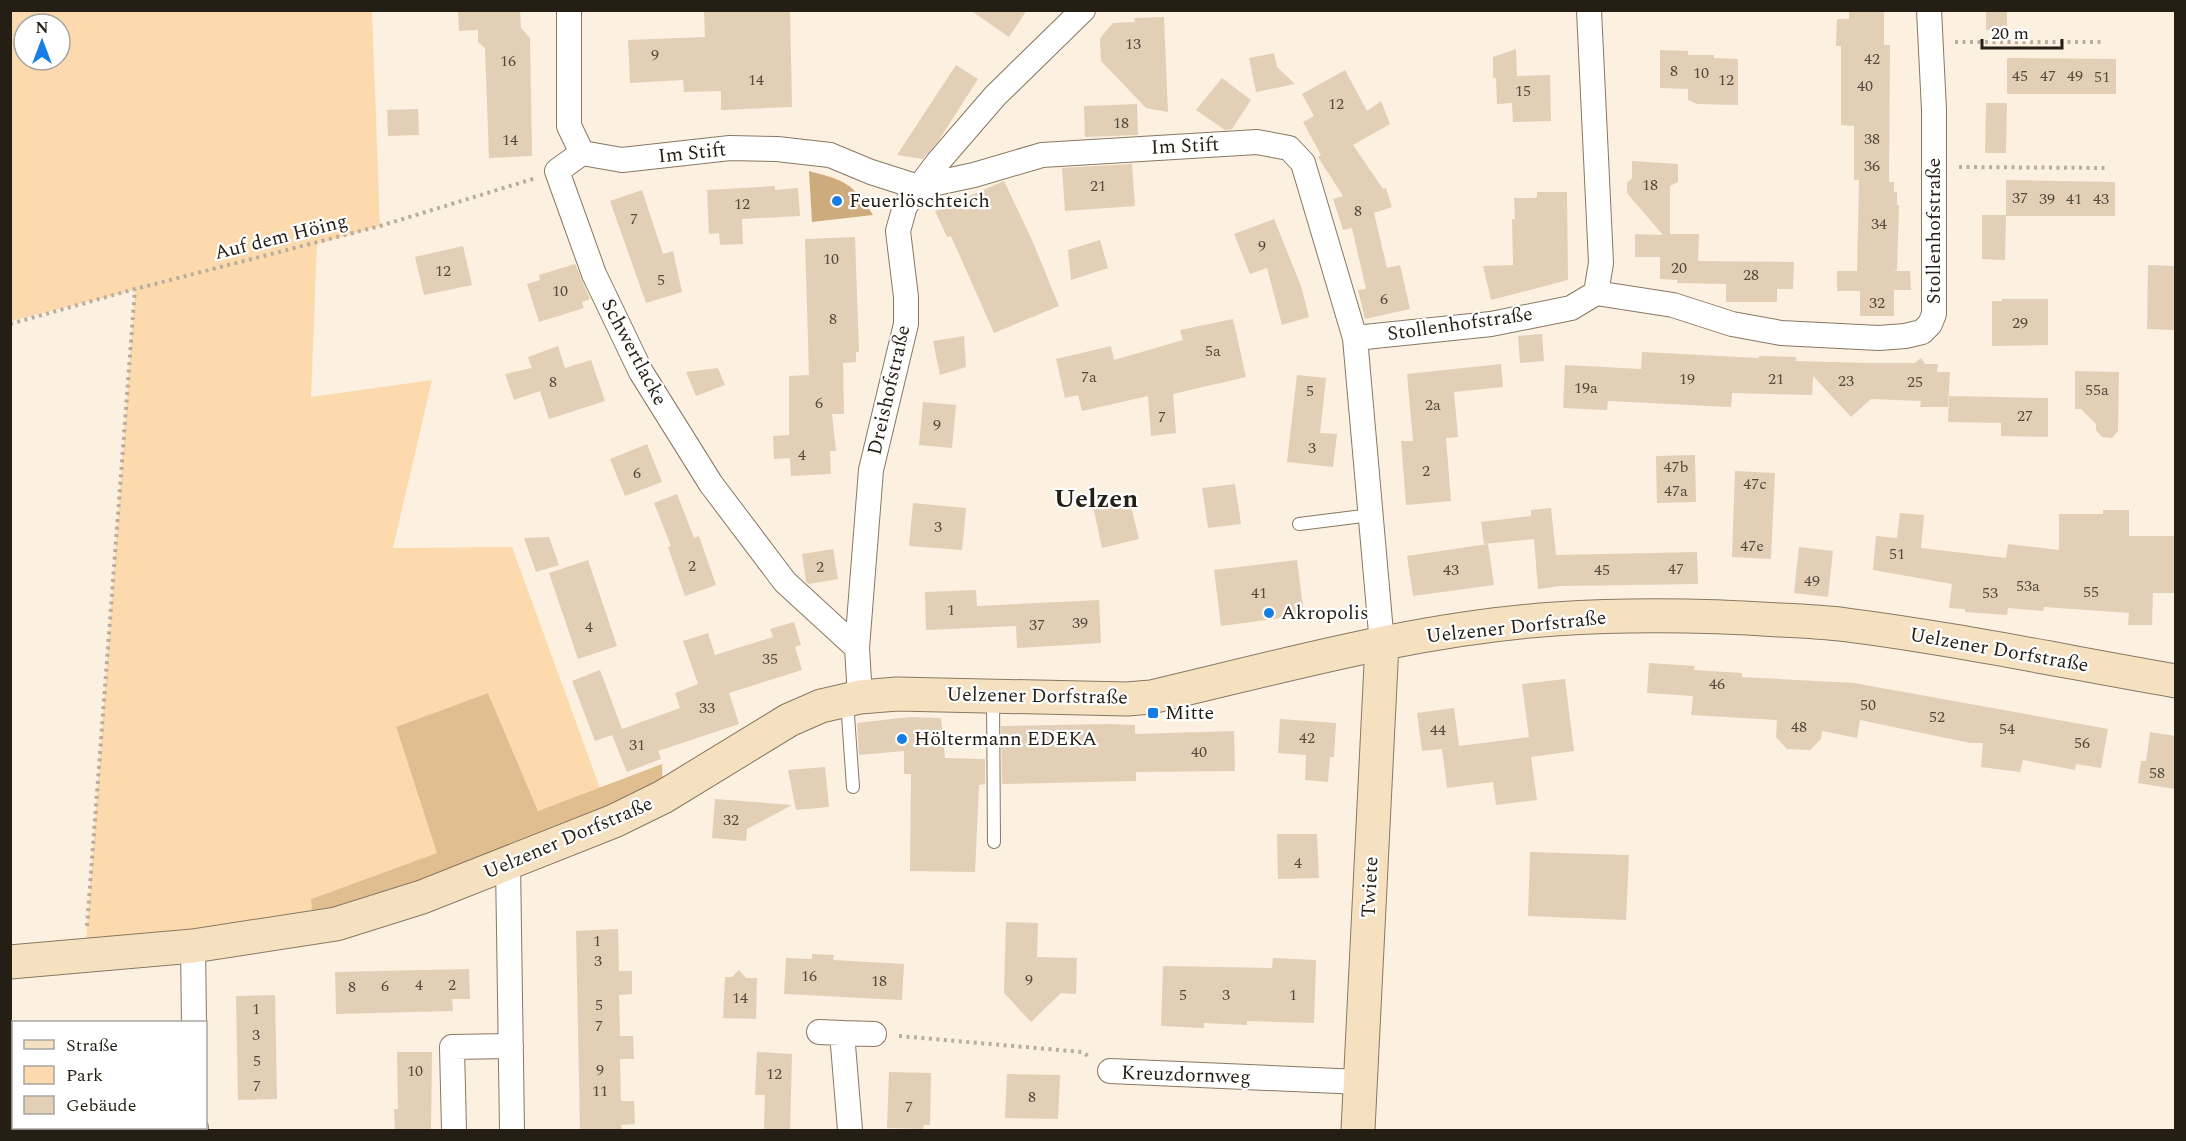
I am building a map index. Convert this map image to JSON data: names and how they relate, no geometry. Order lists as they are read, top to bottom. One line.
{"streets":{"street":["Im Stift","Stollenhofstraße","Schwertlacke","Dreishofstraße","Uelzener Dorfstraße","Twiete","Kreuzdornweg"],"path":["Auf dem Höing"]},"crossings":[["Im Stift","Stollenhofstraße"],["Im Stift","Dreishofstraße"],["Im Stift","Uelzener Dorfstraße"],["Im Stift","Twiete"],["Auf dem Höing","Schwertlacke"],["Schwertlacke","Dreishofstraße"],["Dreishofstraße","Uelzener Dorfstraße"],["Uelzener Dorfstraße","Twiete"],["Twiete","Kreuzdornweg"]],"districts":["Uelzen"],"places":{"other":["Feuerlöschteich","Akropolis","Höltermann EDEKA"],"transit":["Mitte"]},"house_numbers":["13","9","42","16","8","10","45","47","49","51","14","12","40","15","12","18","38","14","36","18","21","37","39","41","43","12","8","7","34","9","10","20","12","28","5","10","6","32","8","29","5a","7a","19","21","23","8","25","19a","55a","5","6","2a","27","7","9","3","4","47b","2","6","47c","47a","3","47e","51","2","2","47","43","45","49","53a","55","41","53","1","39","37","4","35","46","50","33","52","48","54","44","42","56","31","40","58","32","4","1","3","16","9","18","4","2","6","8","5","3","1","14","5","1","7","3","5","9","10","12","7","11","8","7"],"legend":["Straße","Park","Gebäude"],"scale_bar":"20 m","north":"top"}
